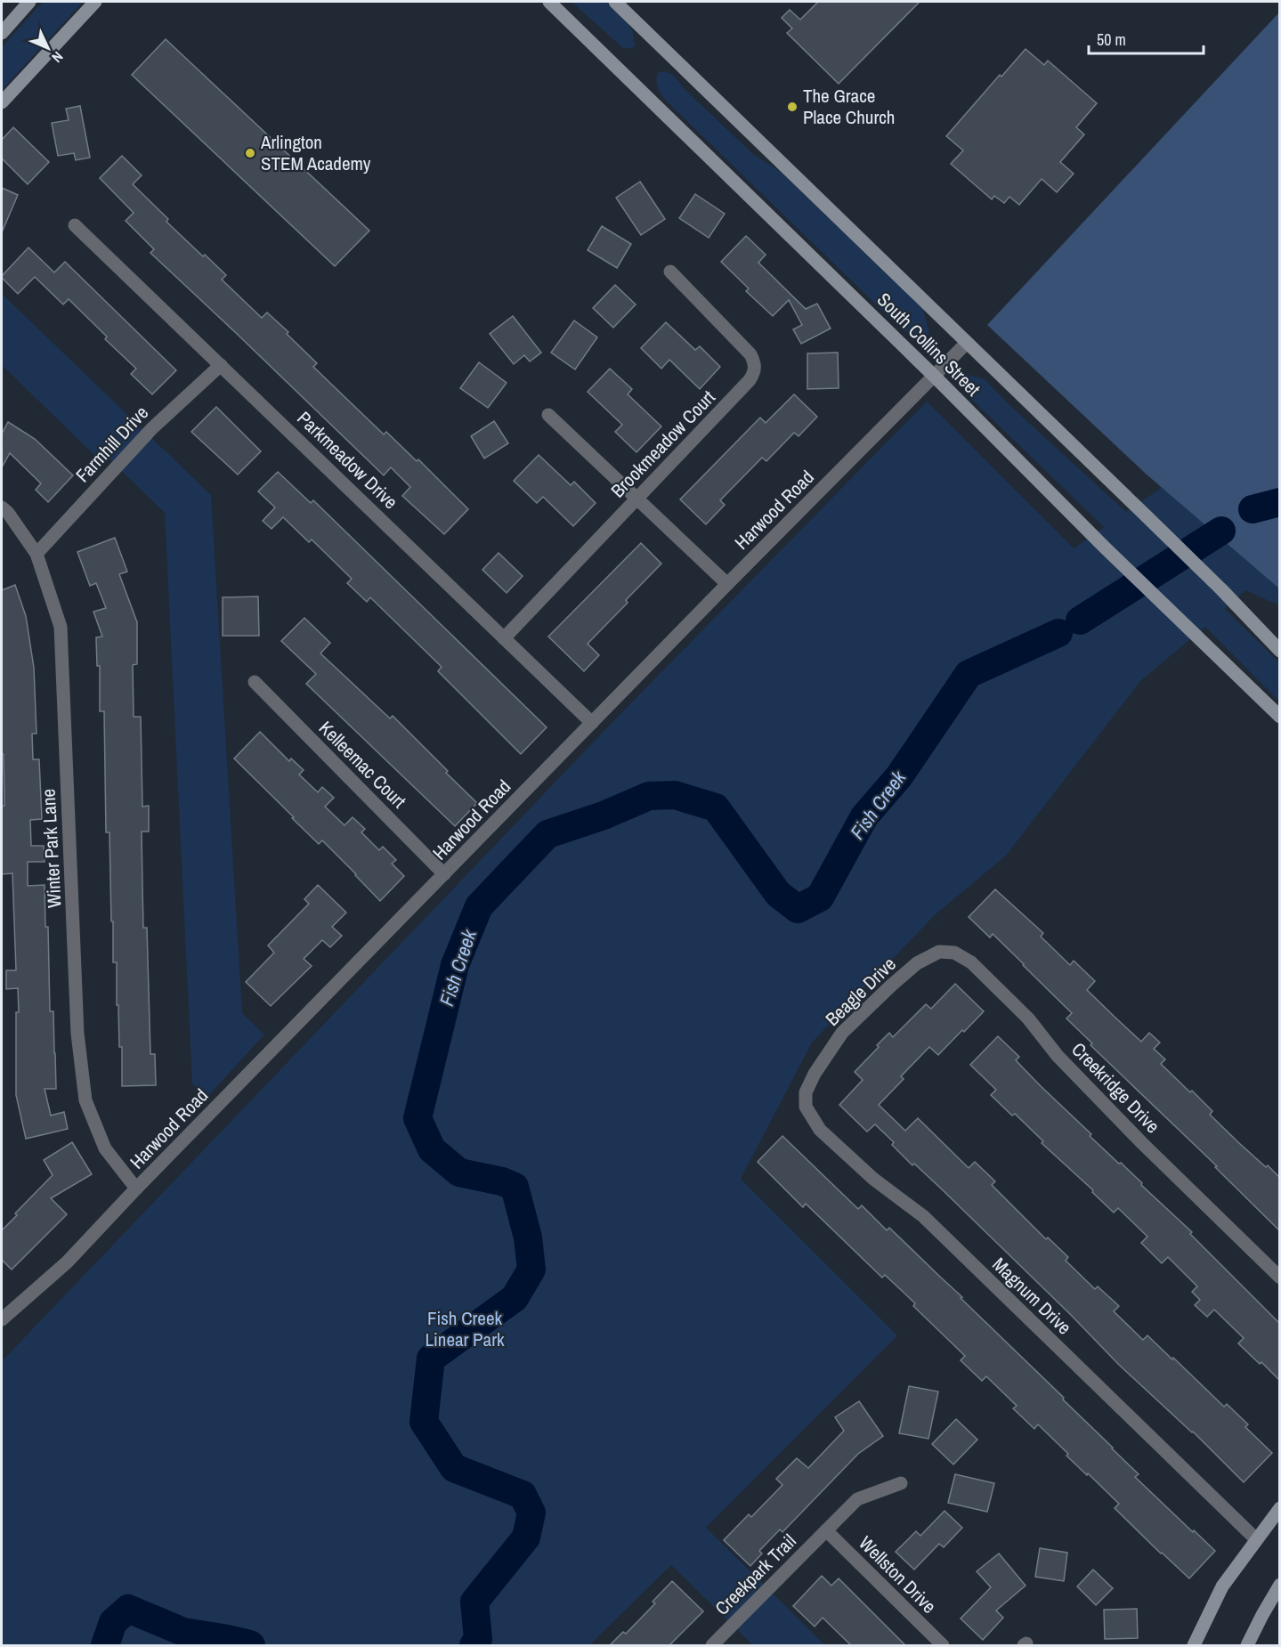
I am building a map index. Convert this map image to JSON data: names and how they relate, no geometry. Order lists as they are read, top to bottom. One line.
{"streets":{"main road":["South Collins Street"],"street":["Farmhill Drive","Brookmeadow Court","Parkmeadow Drive","Harwood Road","Kelleemac Court","Winter Park Lane","Beagle Drive","Creekridge Drive","Magnum Drive","Creekpark Trail","Wellston Drive"]},"crossings":[["South Collins Street","Harwood Road"],["Farmhill Drive","Parkmeadow Drive"],["Farmhill Drive","Winter Park Lane"],["Brookmeadow Court","Parkmeadow Drive"],["Parkmeadow Drive","Harwood Road"],["Harwood Road","Kelleemac Court"],["Harwood Road","Winter Park Lane"],["Beagle Drive","Creekridge Drive"],["Beagle Drive","Magnum Drive"],["Creekpark Trail","Wellston Drive"]],"water":["Fish Creek"],"parks":["Fish Creek Linear Park"],"places":["The Grace Place Church","Arlington STEM Academy"],"scale_bar":"50 m","north":"bottom right"}
